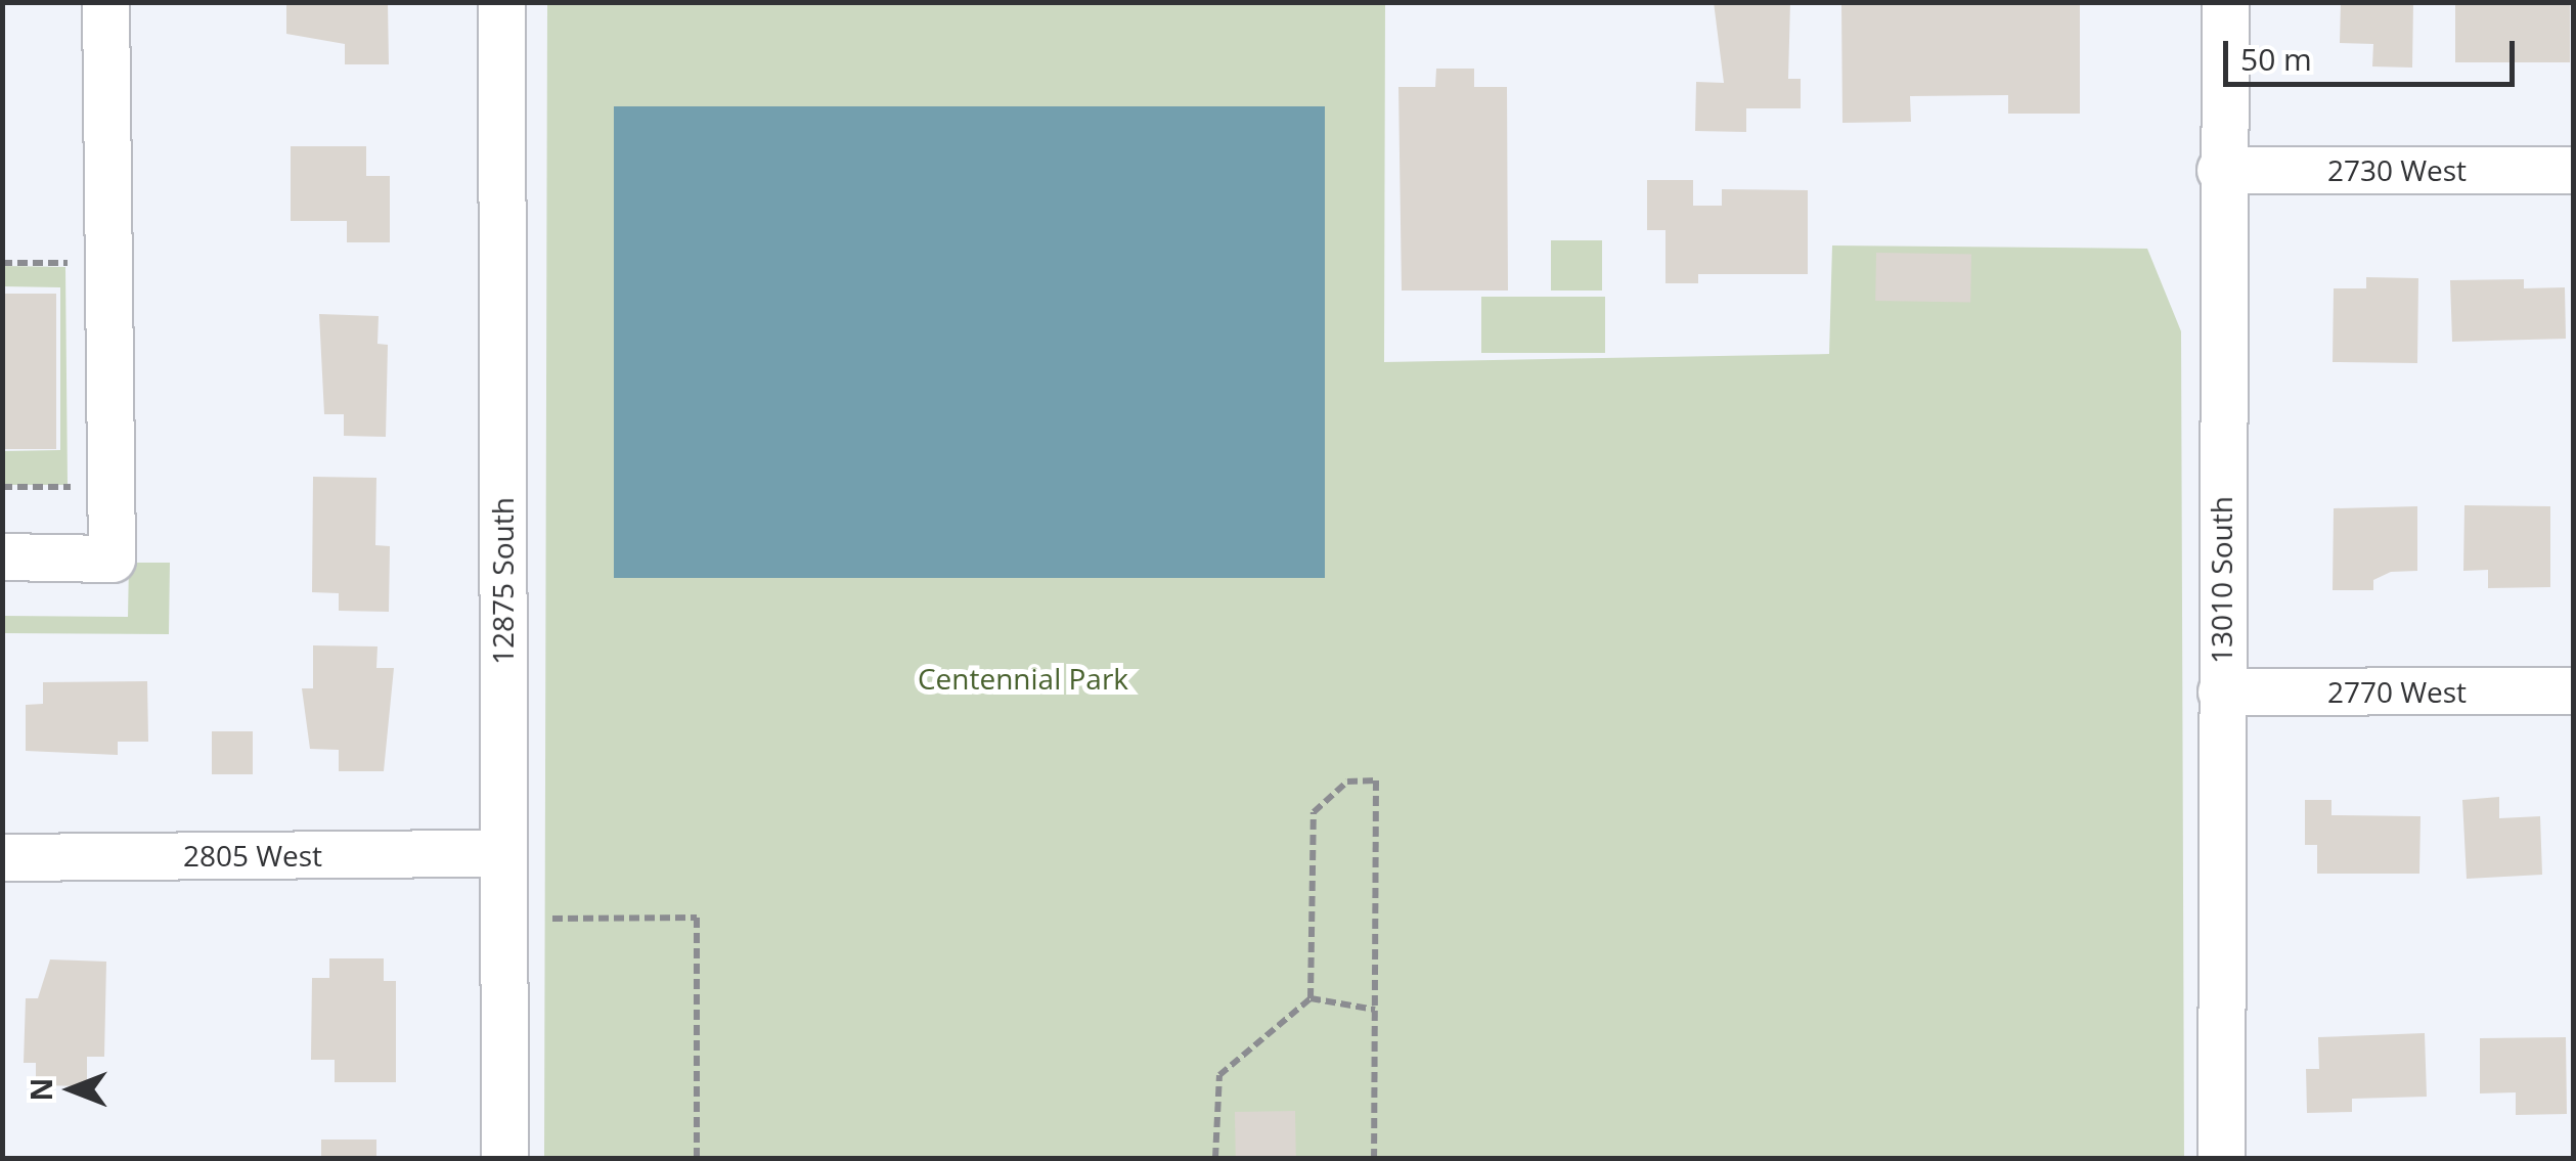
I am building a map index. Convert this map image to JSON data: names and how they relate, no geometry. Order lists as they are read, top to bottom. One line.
{"streets":{"street":["2730 West","13010 South","12875 South","2770 West","2805 West"]},"crossings":[["2730 West","13010 South"],["13010 South","2770 West"],["12875 South","2805 West"]],"parks":["Centennial Park"],"scale_bar":"50 m","north":"left"}
